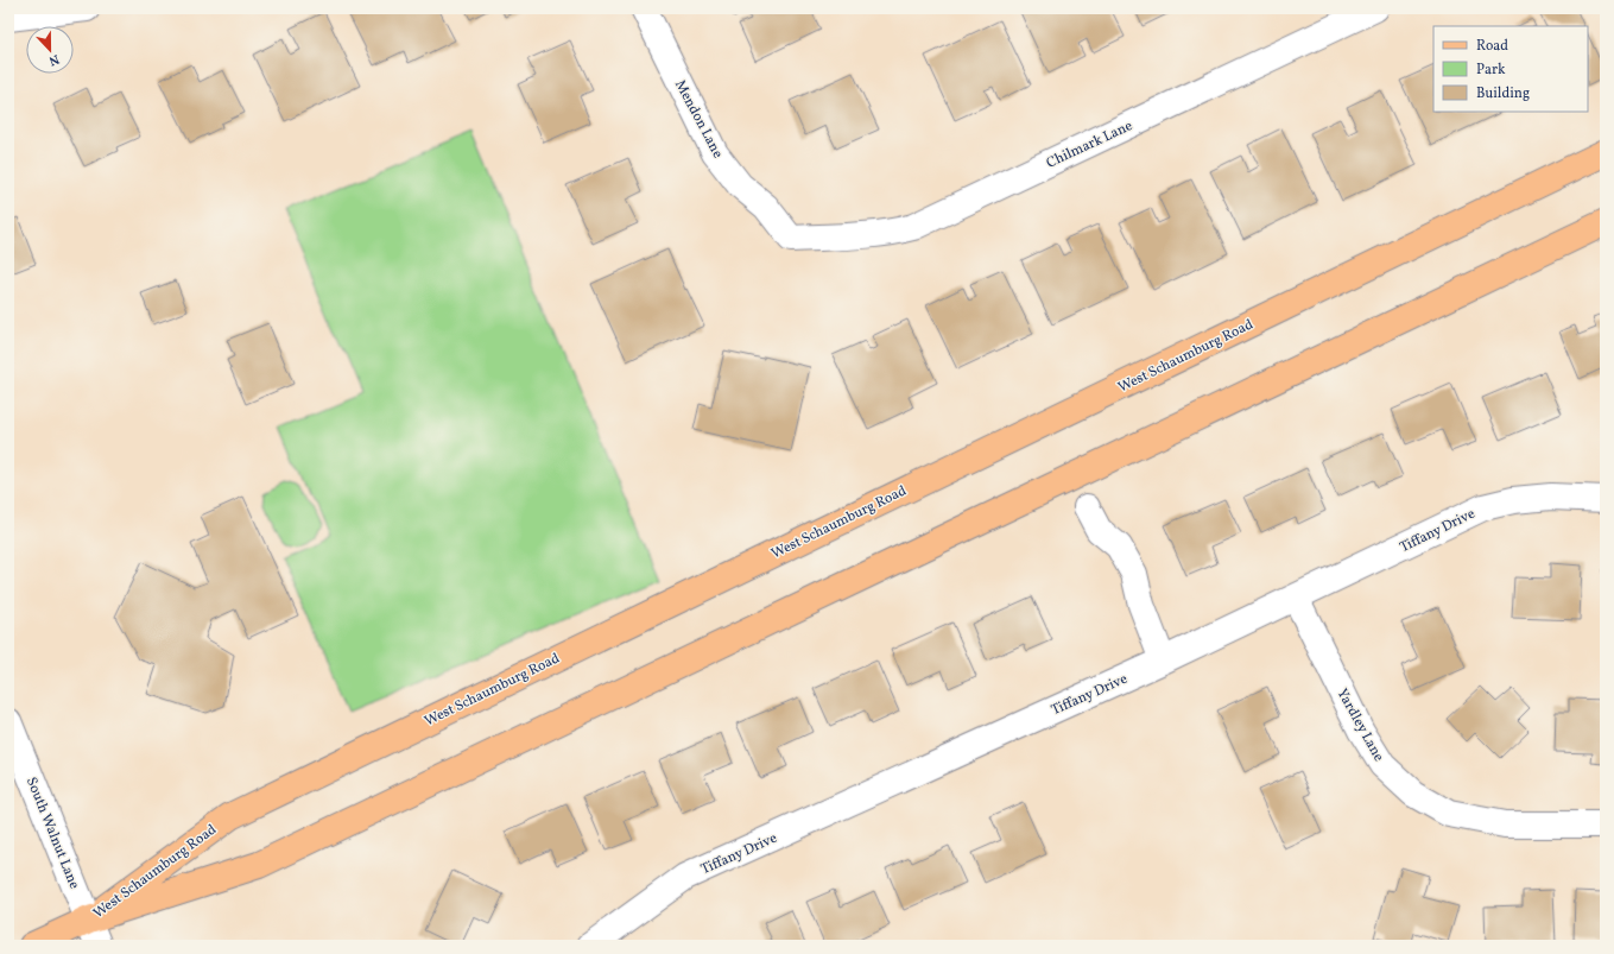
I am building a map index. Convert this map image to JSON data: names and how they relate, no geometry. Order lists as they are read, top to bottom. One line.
{"streets":{"main road":["West Schaumburg Road"],"street":["Mendon Lane","Chilmark Lane","Tiffany Drive","Yardley Lane","South Walnut Lane"]},"crossings":[["Mendon Lane","Chilmark Lane"],["West Schaumburg Road","South Walnut Lane"],["Tiffany Drive","Yardley Lane"]],"legend":["Road","Park","Building"],"north":"bottom"}
